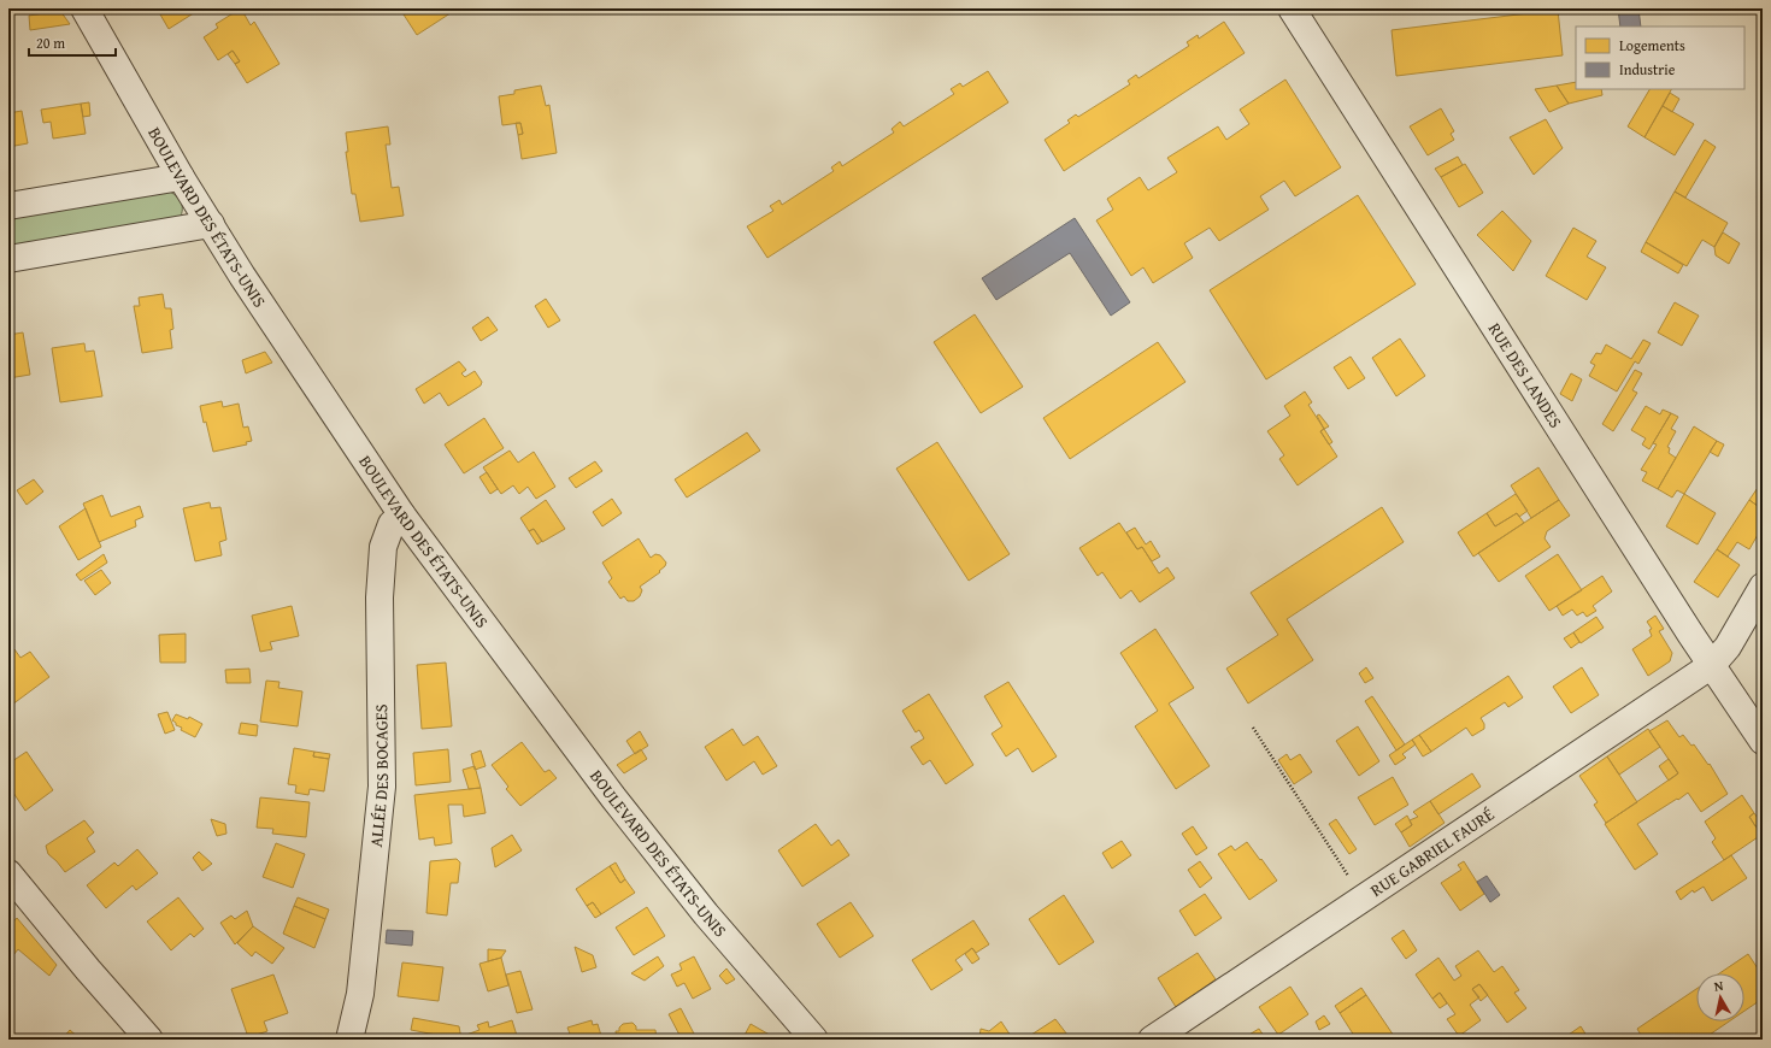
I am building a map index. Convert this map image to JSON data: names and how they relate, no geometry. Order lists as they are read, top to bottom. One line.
{"streets":{"street":["BOULEVARD DES ÉTATS-UNIS","RUE DES LANDES","ALLÉE DES BOCAGES","RUE GABRIEL FAURÉ"]},"crossings":[["BOULEVARD DES ÉTATS-UNIS","ALLÉE DES BOCAGES"],["RUE DES LANDES","RUE GABRIEL FAURÉ"]],"legend":["Logements","Industrie"],"scale_bar":"20 m","north":"top"}
